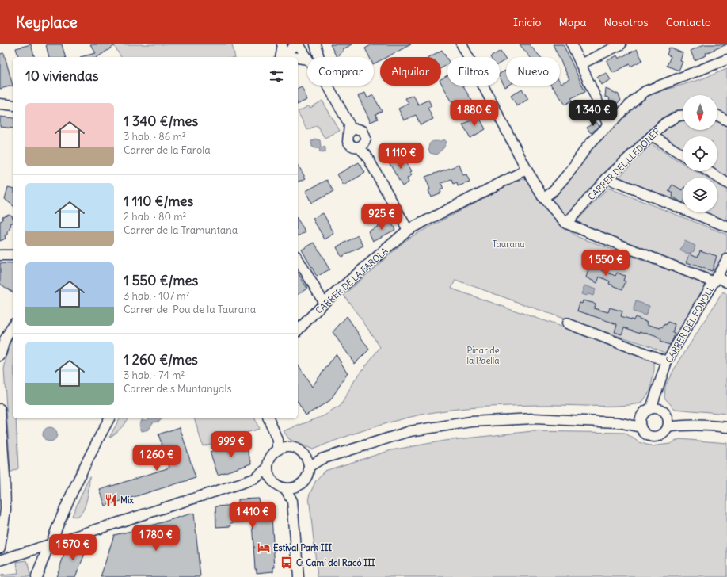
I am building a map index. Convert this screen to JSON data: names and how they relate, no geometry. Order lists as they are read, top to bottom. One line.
{"streets":{"street":["CARRER DEL LLEDONER","CARRER DE LA FAROLA","CARRER DEL FONOLL"]},"parks":["Taurana","Pinar de la Paella"],"places":{"restaurant":["Mix"],"hotel":["Estival Park III"],"bus stop":["C. Camí del Racó III"]},"north":"bottom","page":{"header":"Keyplace","nav":["Inicio","Mapa","Nosotros","Contacto"],"chip":["Comprar","Alquilar","Filtros","Nuevo"],"heading":"10 viviendas","list":[{"name":"1 340 €/mes","note":"3 hab. · 86 m² · Carrer de la Farola"},{"name":"1 110 €/mes","note":"2 hab. · 80 m² · Carrer de la Tramuntana"},{"name":"1 550 €/mes","note":"3 hab. · 107 m² · Carrer del Pou de la Taurana"},{"name":"1 260 €/mes","note":"3 hab. · 74 m² · Carrer dels Muntanyals"}],"price":["1 880 €","1 340 €","1 110 €","925 €","1 550 €","999 €","1 260 €","1 410 €","1 780 €","1 570 €"]}}
